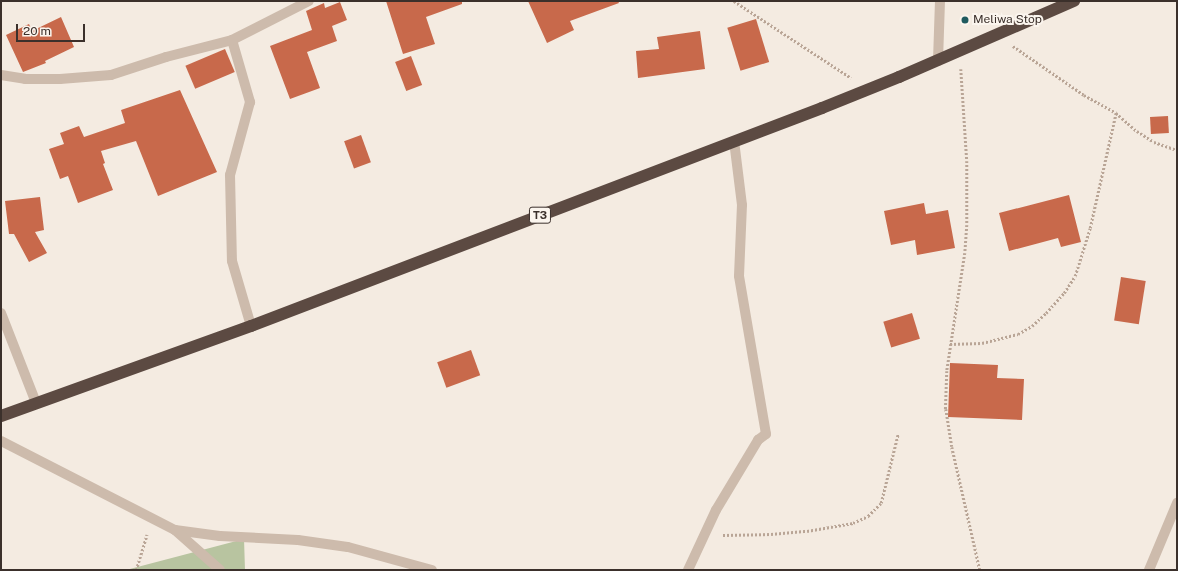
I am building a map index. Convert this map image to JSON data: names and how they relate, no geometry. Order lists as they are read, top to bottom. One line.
{"streets":{"highway":["T3"]},"places":["Meliwa Stop"],"scale_bar":"20 m"}
